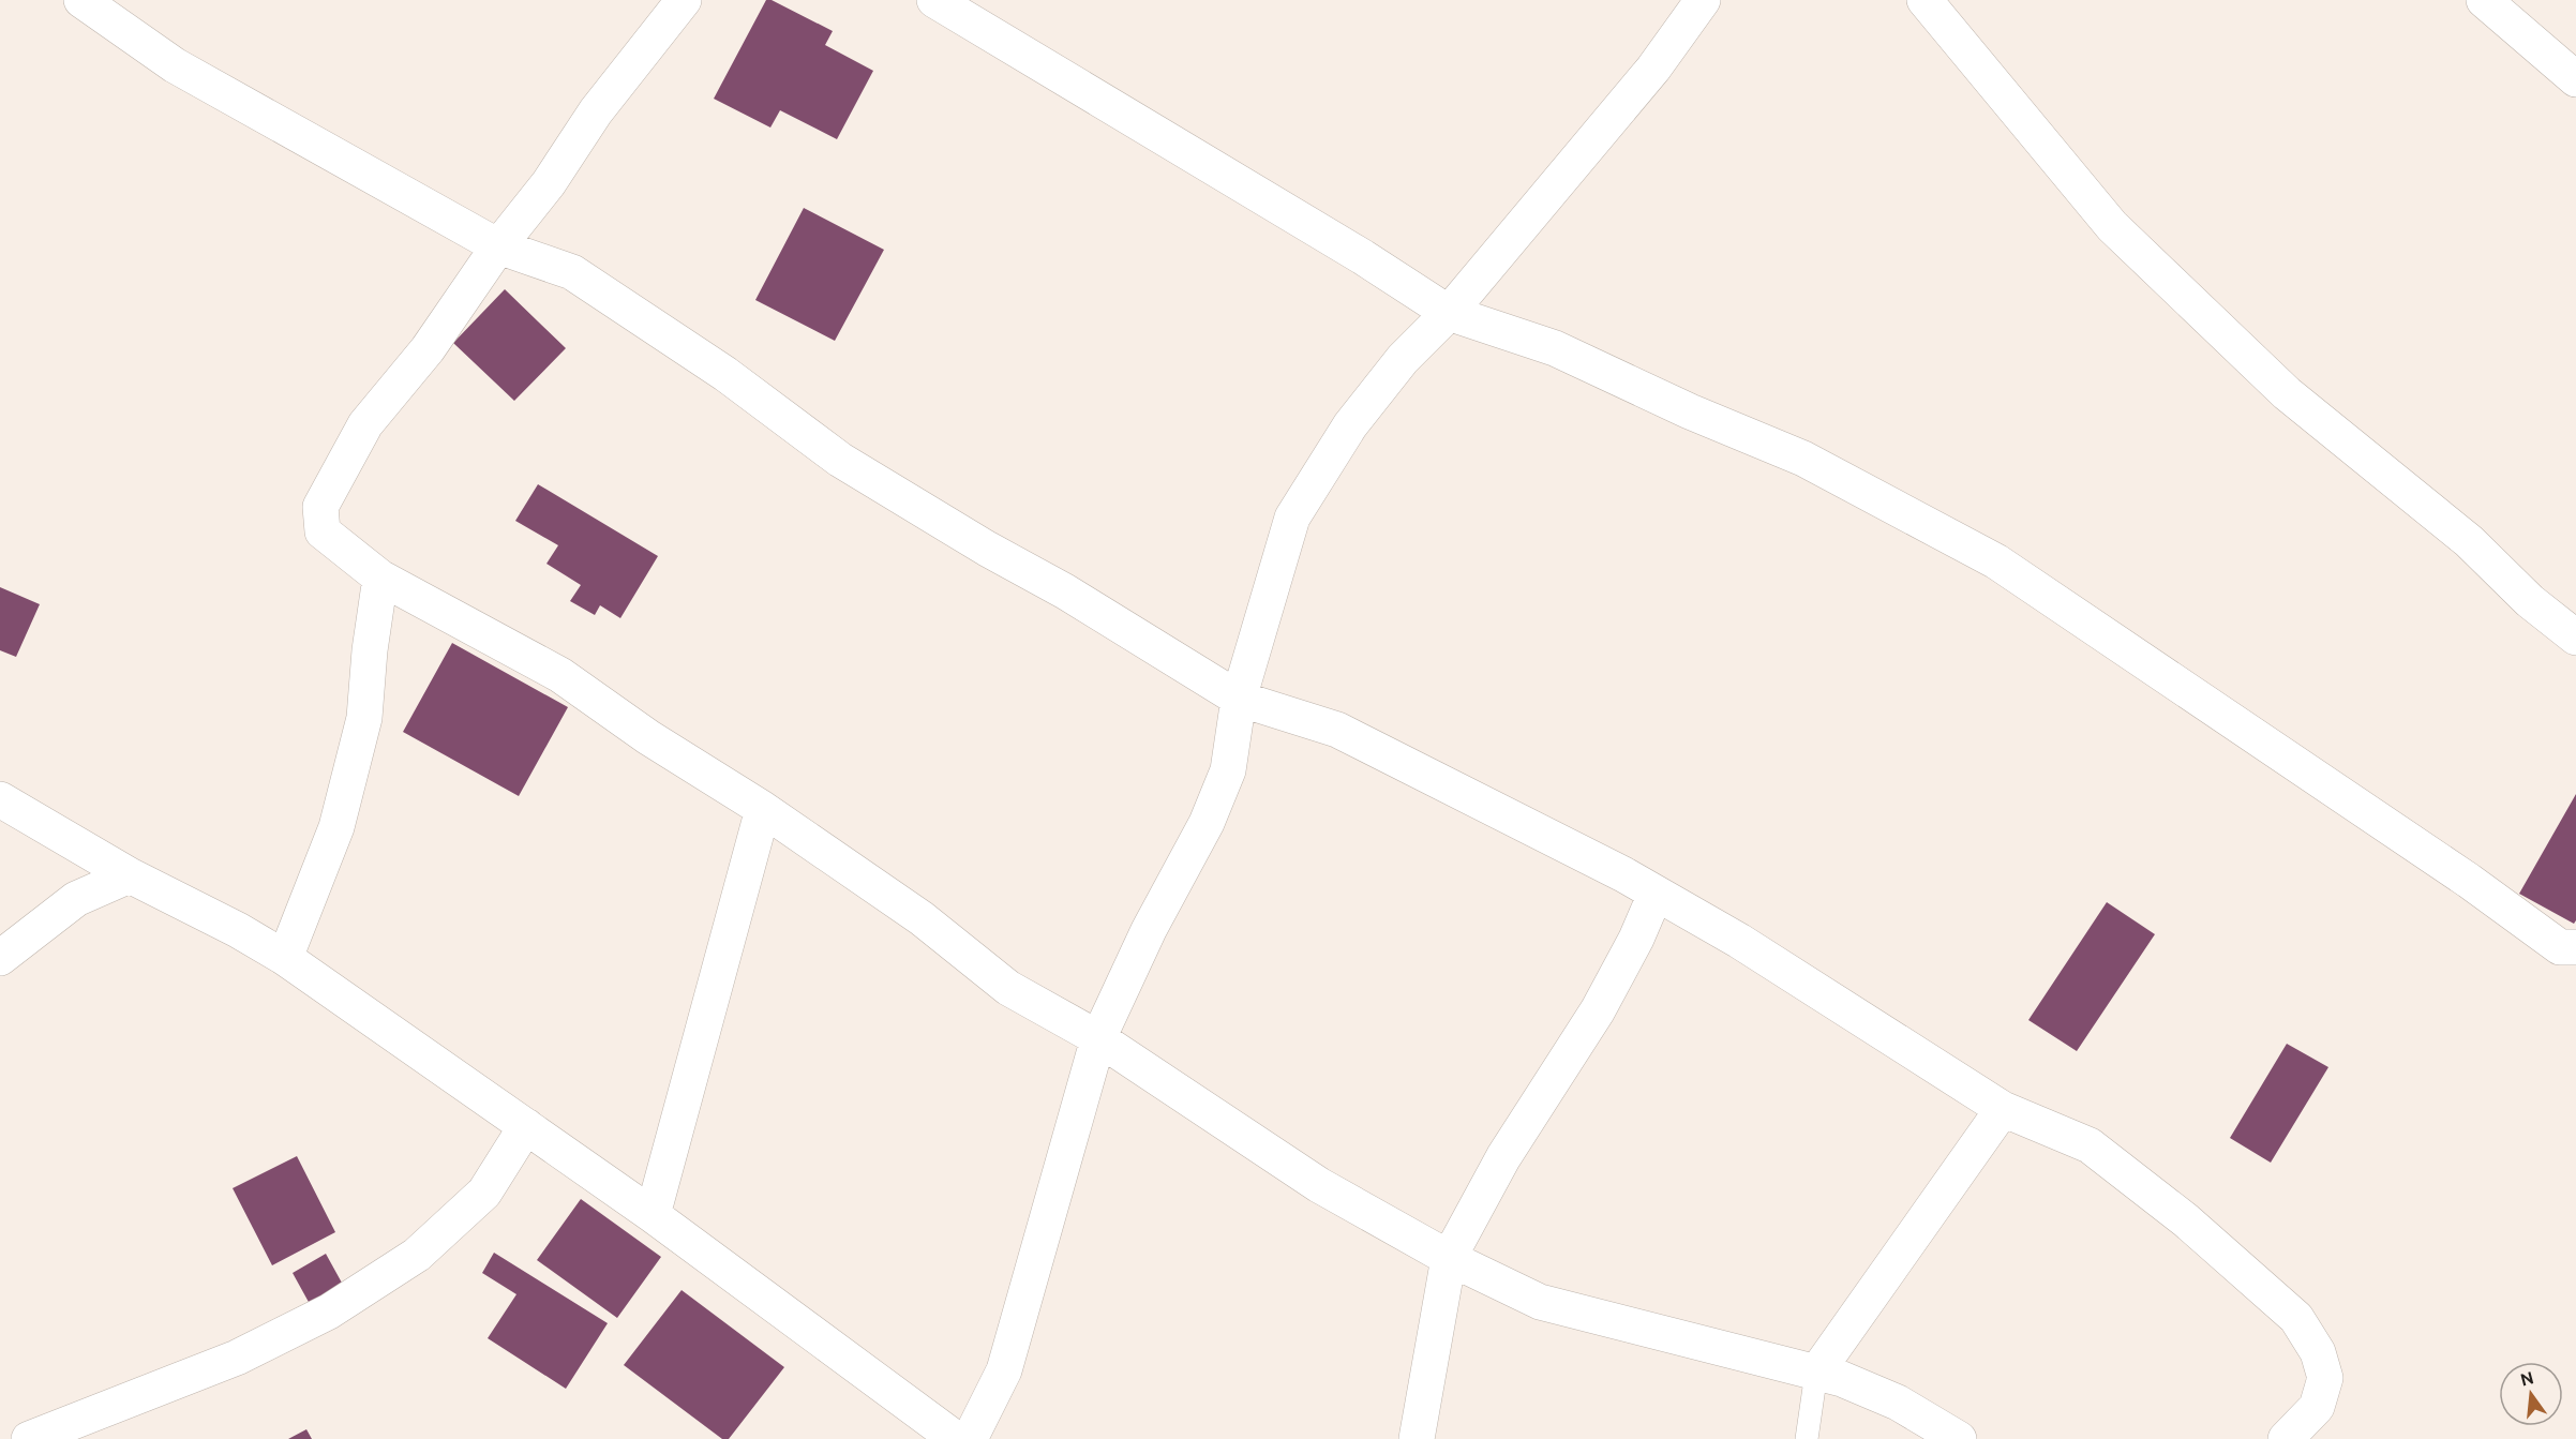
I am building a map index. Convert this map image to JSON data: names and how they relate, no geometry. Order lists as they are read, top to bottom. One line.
{"north":"top"}
